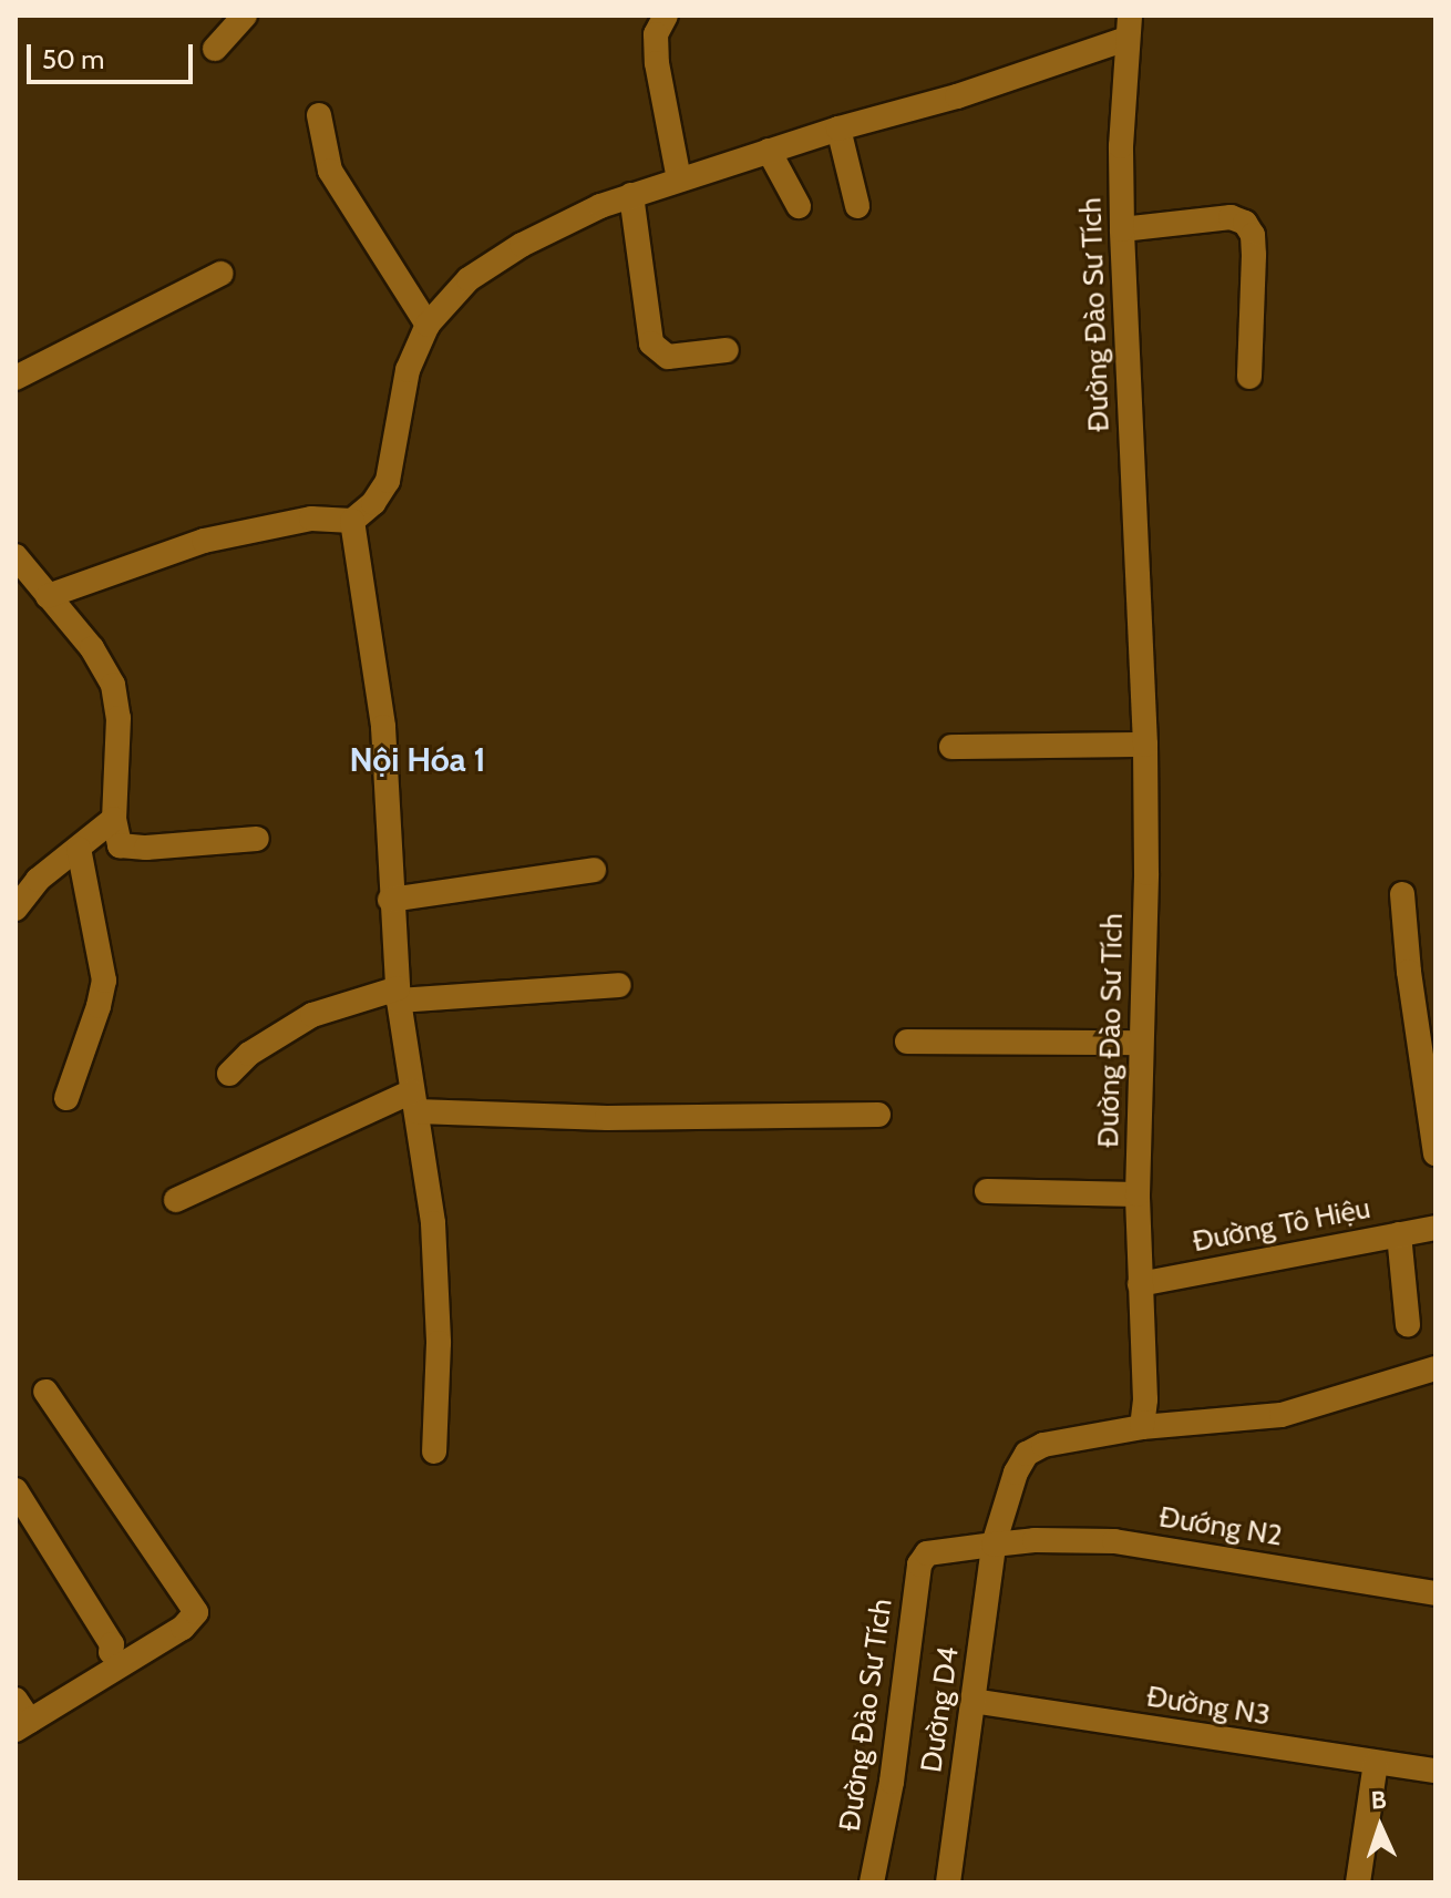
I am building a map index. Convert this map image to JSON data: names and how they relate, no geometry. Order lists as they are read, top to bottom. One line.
{"streets":{"street":["Đường Đào Sư Tích","Đường Tô Hiệu","Đướng N2","Đường N3","Dường D4"]},"crossings":[["Đường Đào Sư Tích","Đường Tô Hiệu"],["Đường Đào Sư Tích","Đướng N2"],["Đường Đào Sư Tích","Dường D4"],["Đướng N2","Dường D4"],["Đường N3","Dường D4"]],"districts":["Nội Hóa 1"],"scale_bar":"50 m","north":"top"}
